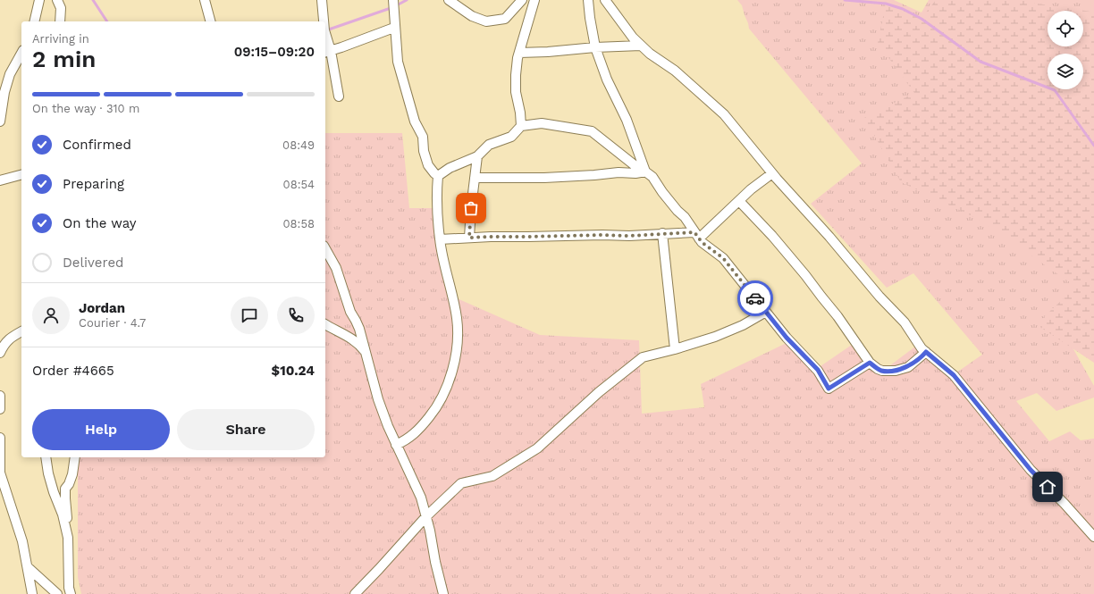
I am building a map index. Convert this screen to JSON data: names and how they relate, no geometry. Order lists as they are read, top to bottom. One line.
{"page":{"heading":["2 min","Arriving in","09:15–09:20"],"panel":["Jordan","Courier · 4.7","Order #4665","$10.24"],"bar":"On the way · 310 m","list":[["Confirmed","08:49"],["Preparing","08:54"],["On the way","08:58"],"Delivered"],"buttons":["Help","Share"]}}
